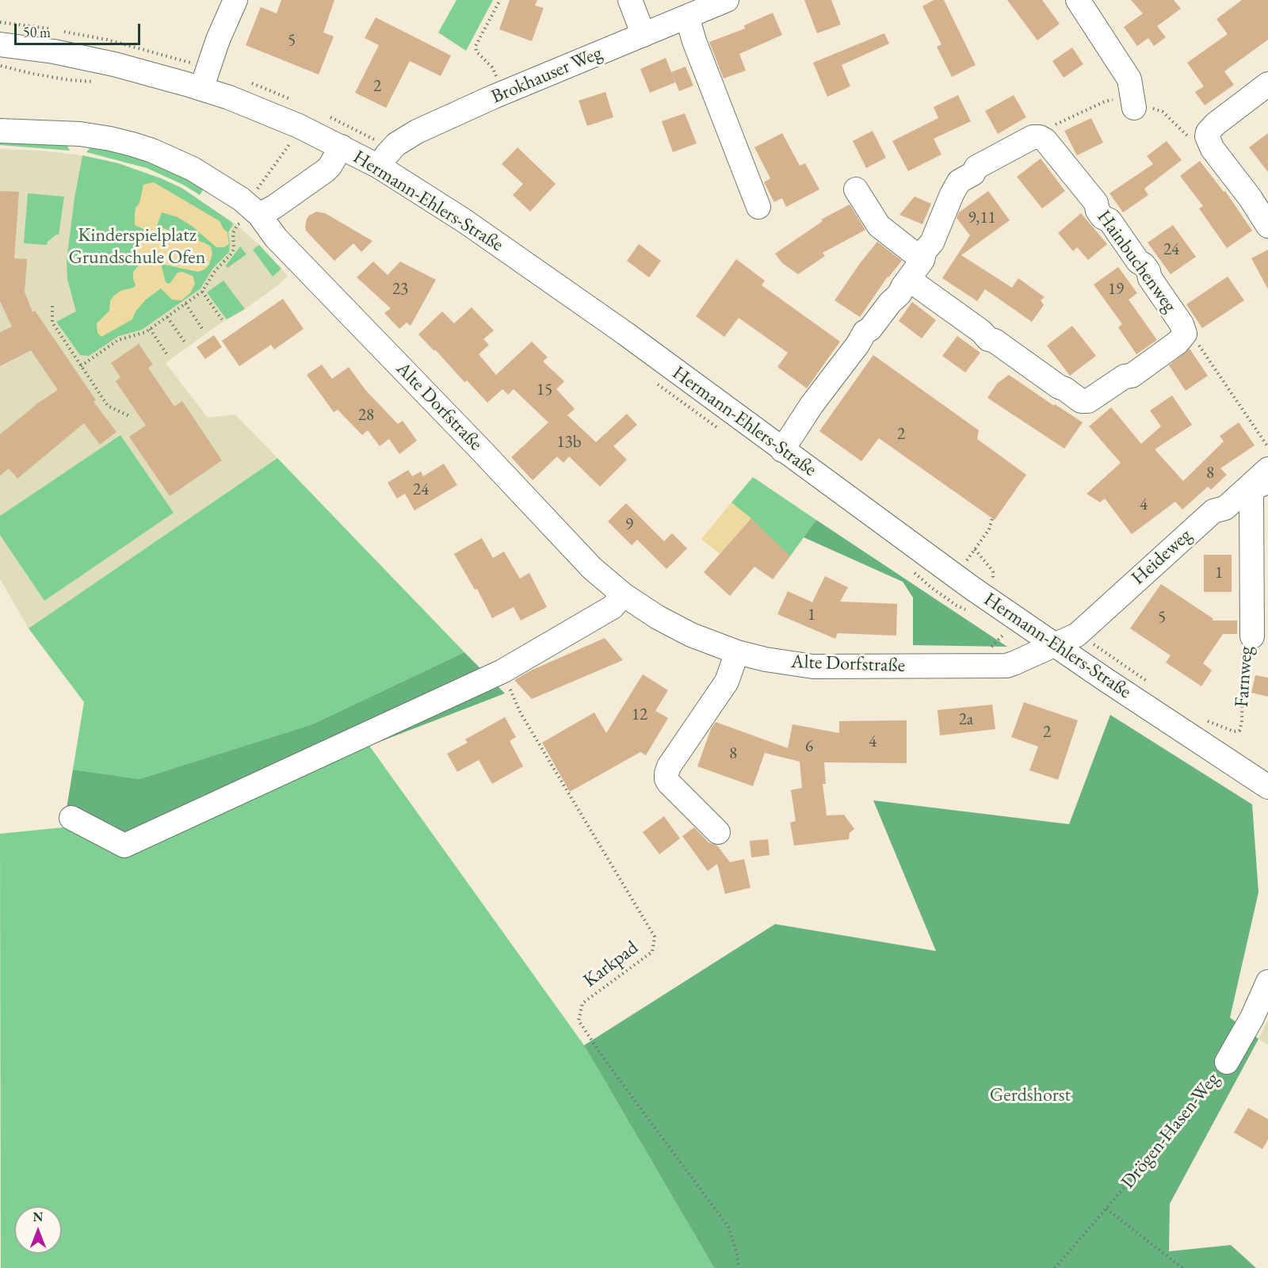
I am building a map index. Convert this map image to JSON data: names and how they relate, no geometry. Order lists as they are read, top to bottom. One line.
{"streets":{"street":["Brokhauser Weg","Hermann-Ehlers-Straße","Hainbuchenweg","Alte Dorfstraße","Heideweg","Farnweg","Drögen-Hasen-Weg"],"path":["Karkpad"]},"crossings":[["Brokhauser Weg","Hermann-Ehlers-Straße"],["Hermann-Ehlers-Straße","Alte Dorfstraße"],["Hermann-Ehlers-Straße","Heideweg"],["Alte Dorfstraße","Heideweg"],["Heideweg","Farnweg"]],"parks":["Kinderspielplatz Grundschule Ofen","Gerdshorst"],"house_numbers":["5","2","9,11","24","23","19","15","28","2","13b","8","24","4","9","1","1","5","12","2a","2","4","6","8"],"scale_bar":"50 m","north":"top"}
